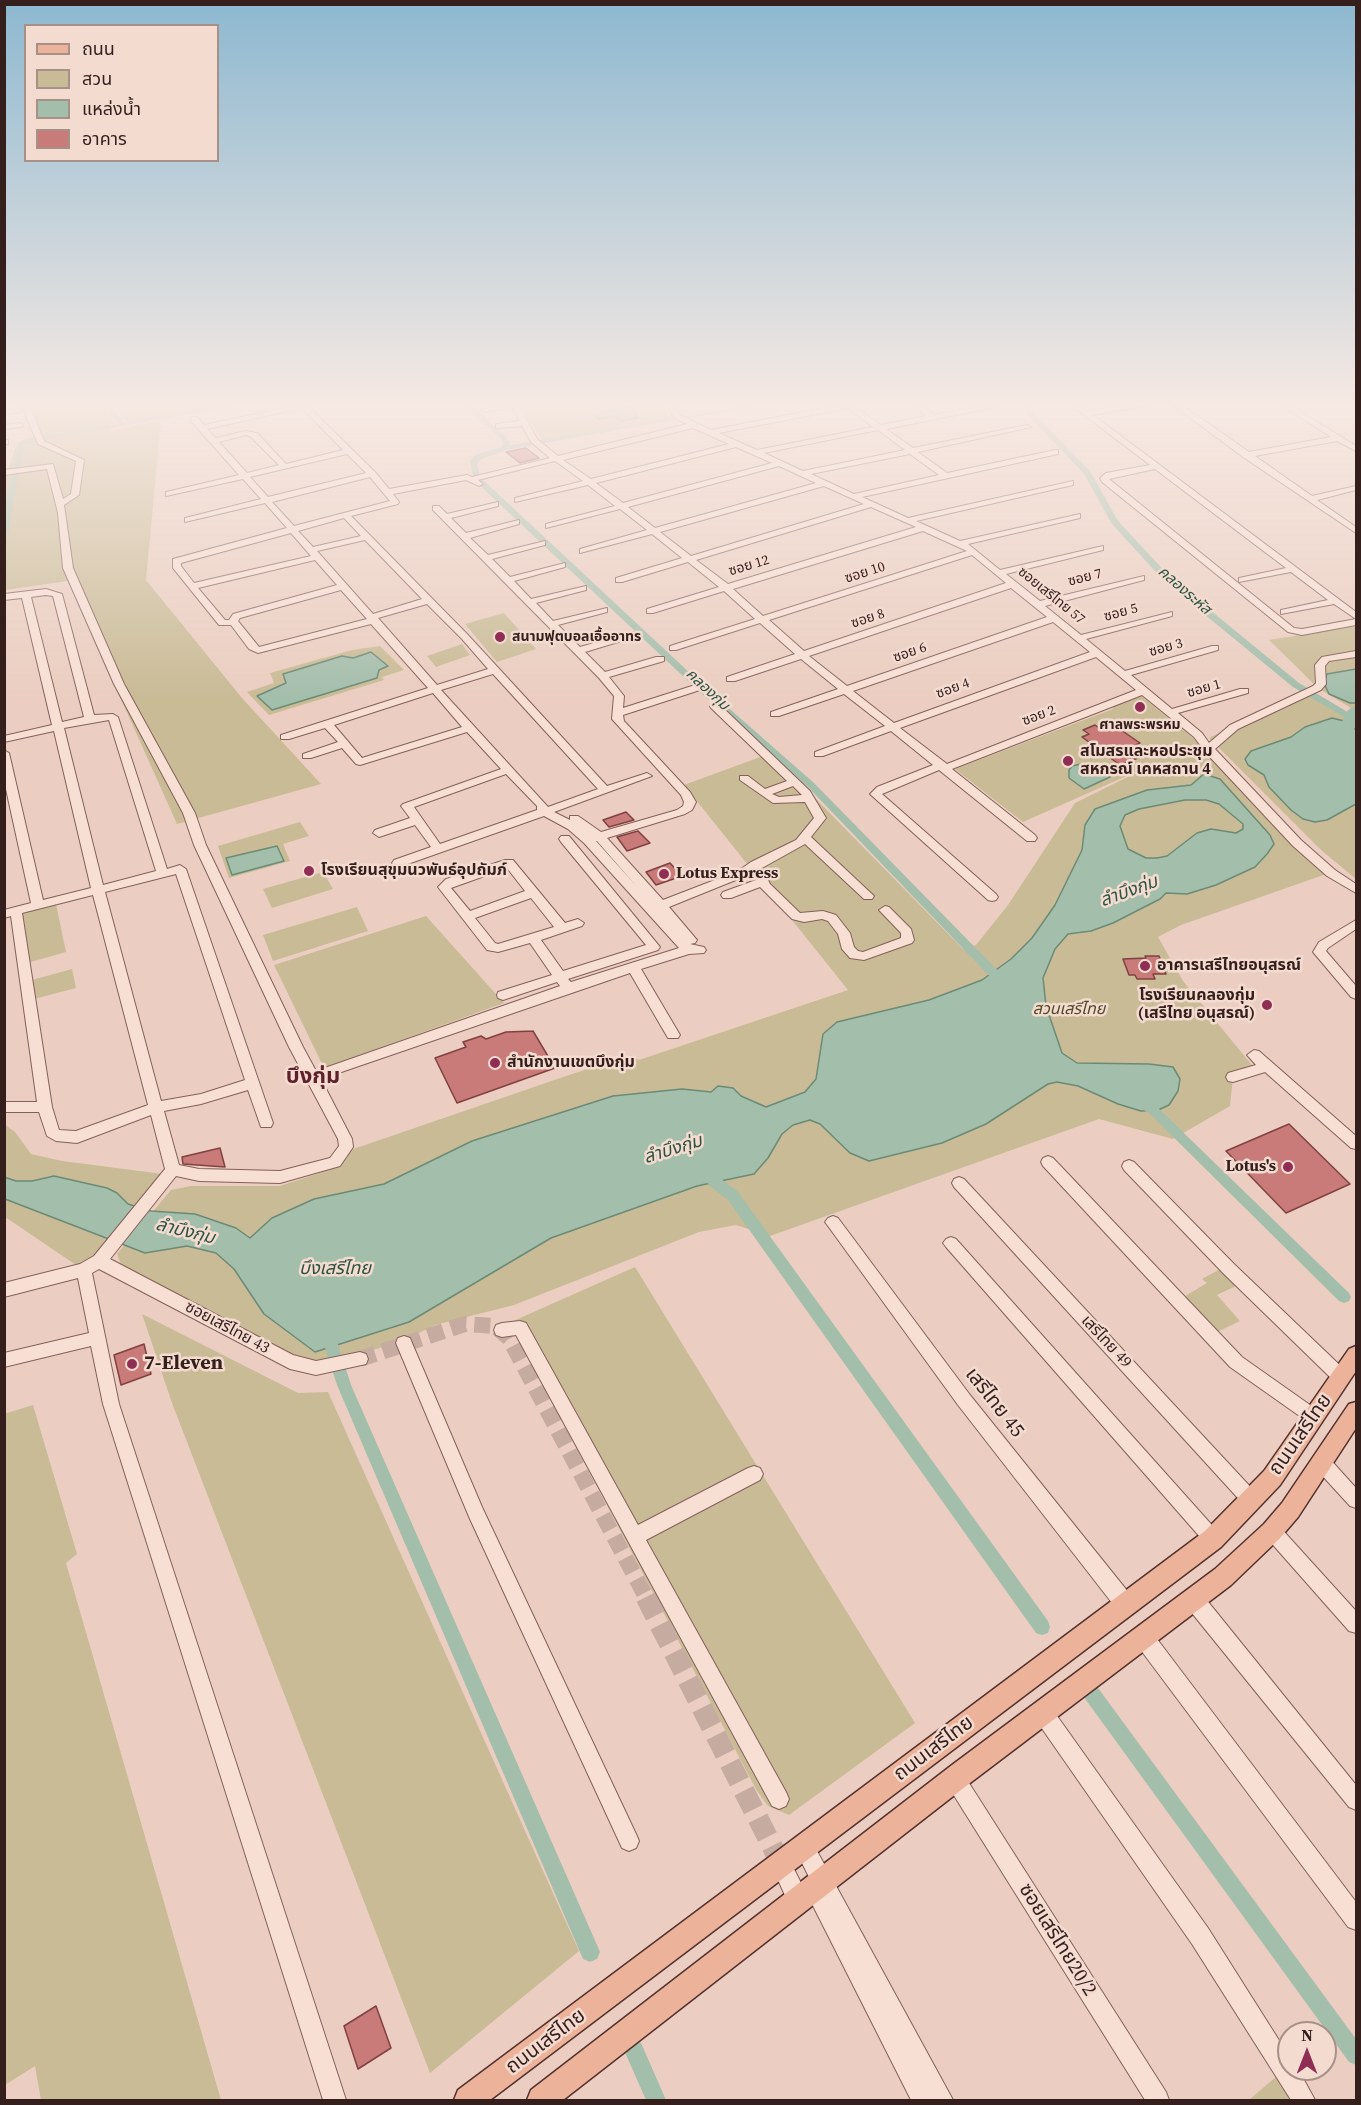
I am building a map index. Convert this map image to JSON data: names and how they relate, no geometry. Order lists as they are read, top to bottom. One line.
{"streets":{"main road":["ถนนเสรีไทย"],"street":["ซอย 12","ซอย 10","ซอย 7","ซอยเสรีไทย 57","ซอย 5","ซอย 8","ซอย 3","ซอย 6","ซอย 4","ซอย 1","ซอย 2","ซอยเสรีไทย 43","เสรีไทย 49","เสรีไทย 45","ซอยเสรีไทย20/2"]},"crossings":[["ซอย 12","ซอยเสรีไทย 57"],["ซอย 10","ซอยเสรีไทย 57"],["ซอย 7","ซอยเสรีไทย 57"],["ซอยเสรีไทย 57","ซอย 5"],["ซอยเสรีไทย 57","ซอย 8"],["ซอยเสรีไทย 57","ซอย 3"],["ซอยเสรีไทย 57","ซอย 6"],["ซอยเสรีไทย 57","ซอย 4"],["ซอยเสรีไทย 57","ซอย 1"],["ซอยเสรีไทย 57","ซอย 2"],["เสรีไทย 49","ถนนเสรีไทย"],["เสรีไทย 45","ถนนเสรีไทย"],["ถนนเสรีไทย","ซอยเสรีไทย20/2"]],"districts":["บึงกุ่ม"],"water":["คลองระหัส","คลองกุ่ม","ลำบึงกุ่ม","บึงเสรีไทย"],"parks":["สวนเสรีไทย"],"places":["สนามฟุตบอลเอื้ออาทร","ศาลพระพรหม","สโมสรและหอประชุม สหกรณ์ เคหสถาน 4","โรงเรียนสุขุมนวพันธ์อุปถัมภ์","Lotus Express","อาคารเสรีไทยอนุสรณ์","โรงเรียนคลองกุ่ม (เสรีไทย อนุสรณ์)","สำนักงานเขตบึงกุ่ม","Lotus's","7-Eleven"],"legend":["ถนน","สวน","แหล่งน้ำ","อาคาร"],"north":"top"}
